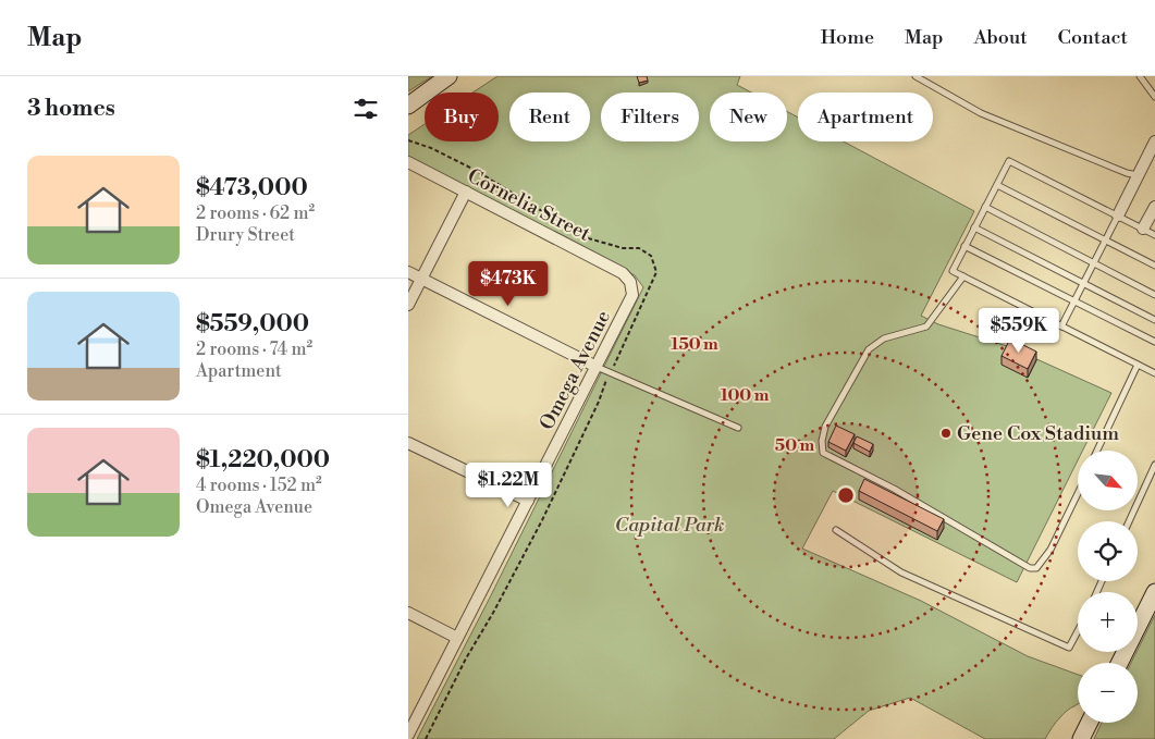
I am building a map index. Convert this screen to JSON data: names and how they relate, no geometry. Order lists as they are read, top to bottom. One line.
{"streets":{"street":["Cornelia Street","Omega Avenue"]},"crossings":[["Cornelia Street","Omega Avenue"]],"parks":["Capital Park"],"places":["Gene Cox Stadium"],"north":"bottom right","page":{"header":"Map","nav":["Home","Map","About","Contact"],"heading":"3 homes","chip":["Buy","Rent","Filters","New","Apartment"],"list":[{"name":"$473,000","note":"2 rooms · 62 m² · Drury Street"},{"name":"$559,000","note":"2 rooms · 74 m² · Apartment"},{"name":"$1,220,000","note":"4 rooms · 152 m² · Omega Avenue"}],"price":["$473K","$559K","$1.22M"],"map_buttons":["+","−"]},"rings":["150 m","100 m","50 m"]}
